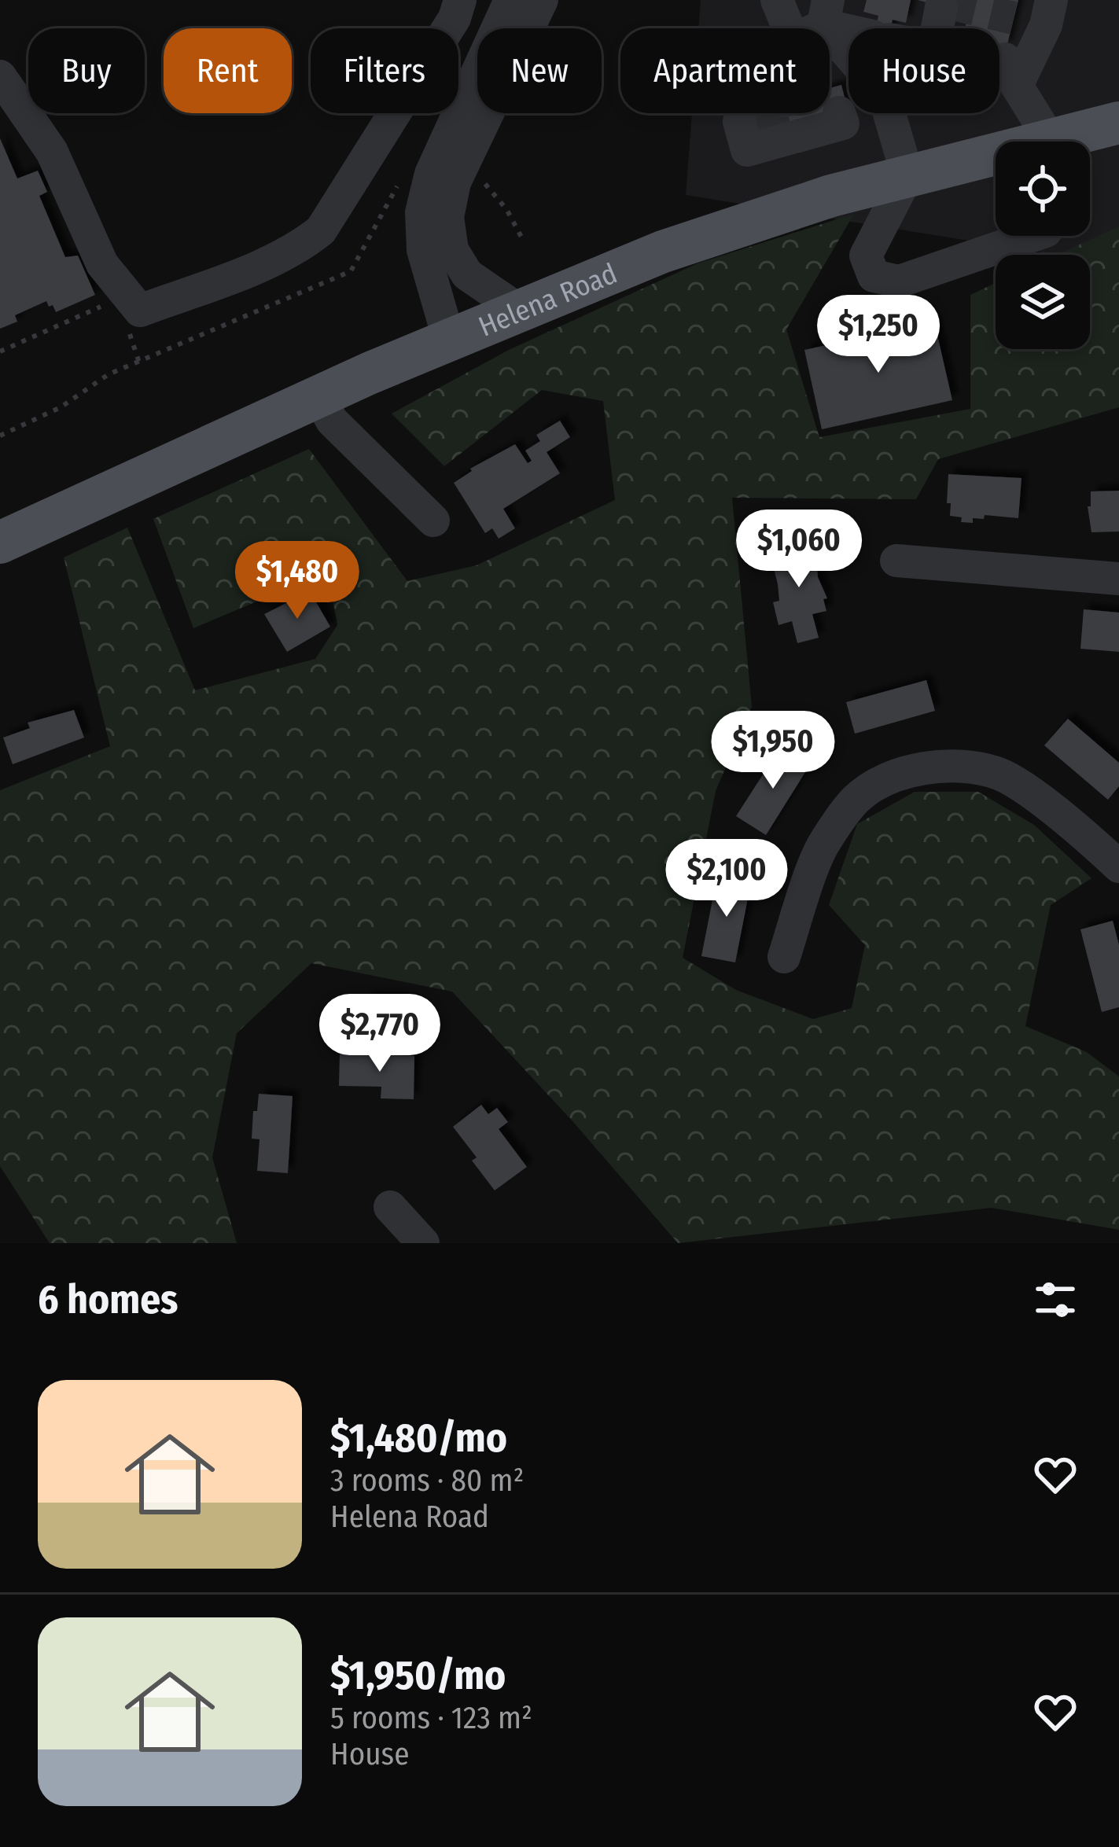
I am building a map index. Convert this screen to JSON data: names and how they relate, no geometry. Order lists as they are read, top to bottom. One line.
{"streets":{"main road":["Helena Road"]},"page":{"chip":["Buy","Rent","Filters","New","Apartment","House"],"price":["$1,250","$1,060","$1,480","$1,950","$2,100","$2,770"],"heading":"6 homes","list":[{"name":"$1,480/mo","note":"3 rooms · 80 m² · Helena Road"},{"name":"$1,950/mo","note":"5 rooms · 123 m² · House"}]}}
